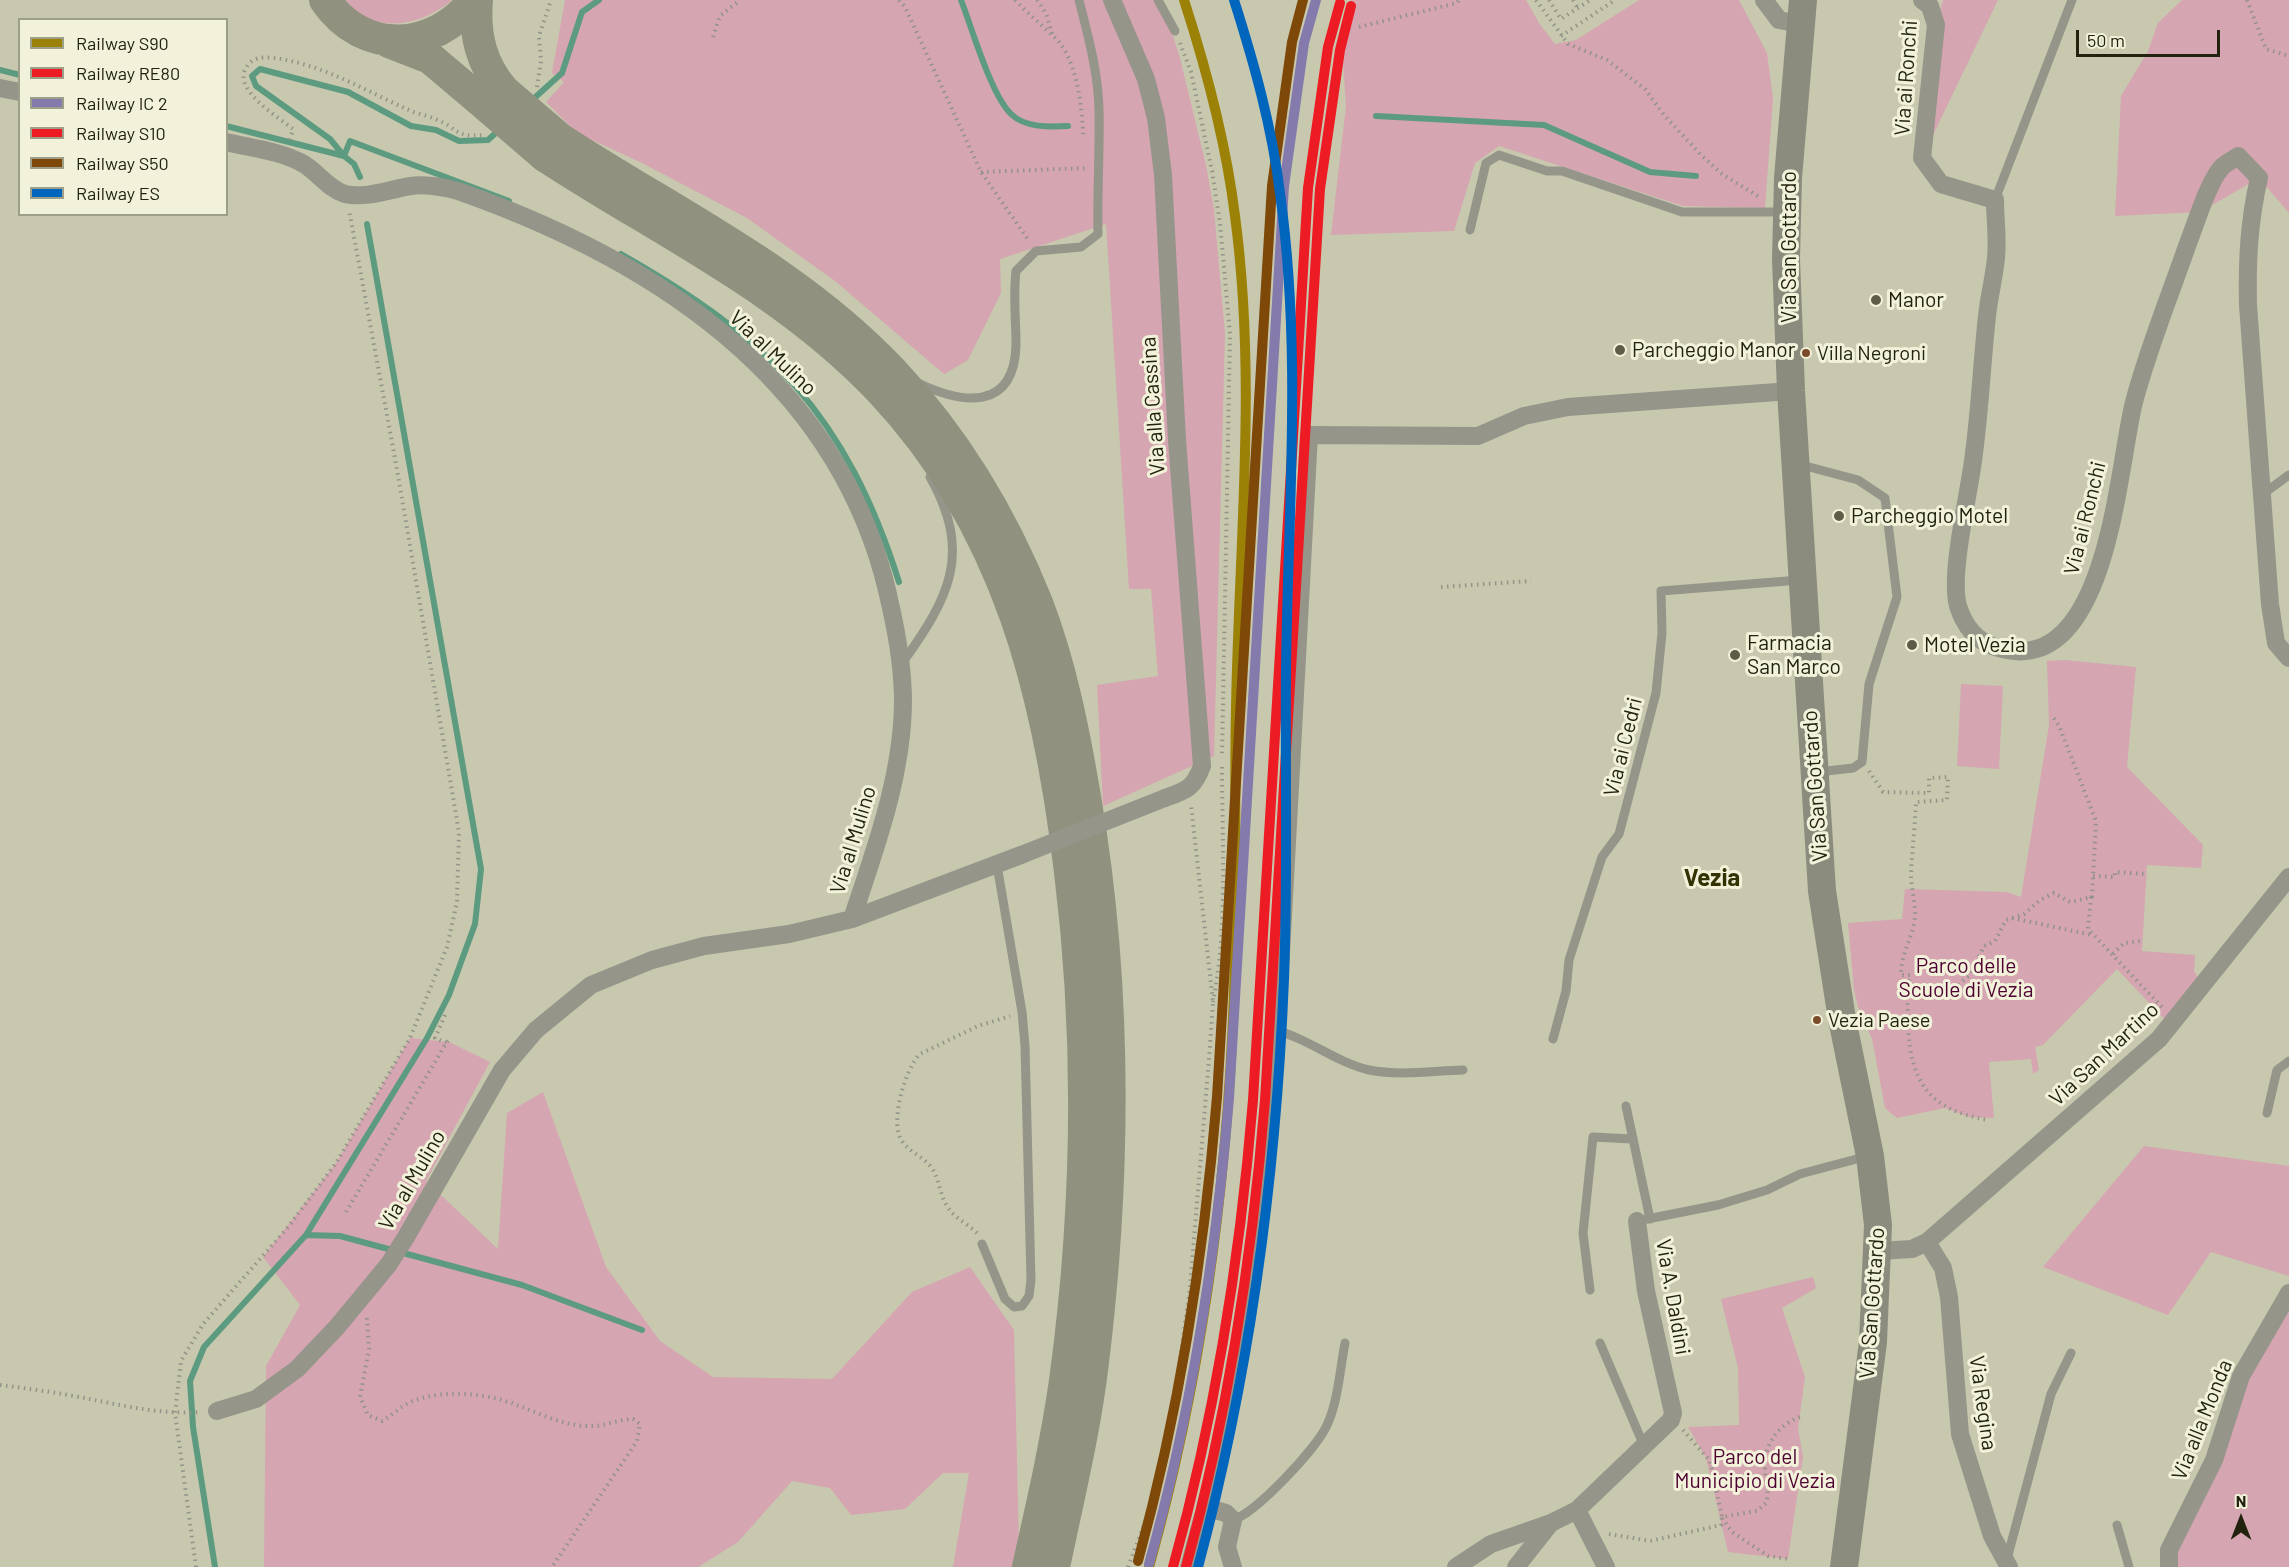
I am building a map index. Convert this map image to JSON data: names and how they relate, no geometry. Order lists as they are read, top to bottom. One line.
{"streets":{"main road":["Via San Gottardo"],"street":["Via ai Ronchi","Via al Mulino","Via alla Cassina","Via San Martino","Via A. Daldini","Via Regina","Via alla Monda"],"lane":["Via ai Cedri"]},"crossings":[["Via San Gottardo","Via ai Cedri"],["Via San Gottardo","Via A. Daldini"],["Via al Mulino","Via alla Cassina"],["Via San Martino","Via Regina"]],"districts":["Vezia"],"parks":["Parco delle Scuole di Vezia","Parco del Municipio di Vezia"],"places":["Manor","Parcheggio Manor","Villa Negroni","Parcheggio Motel","Motel Vezia","Farmacia San Marco","Vezia Paese"],"lines":["rail line S90","rail line S50","rail line ES","rail line RE80","rail line S10"],"legend":["Railway S90","Railway RE80","Railway IC 2","Railway S10","Railway S50","Railway ES"],"scale_bar":"50 m","north":"top"}
